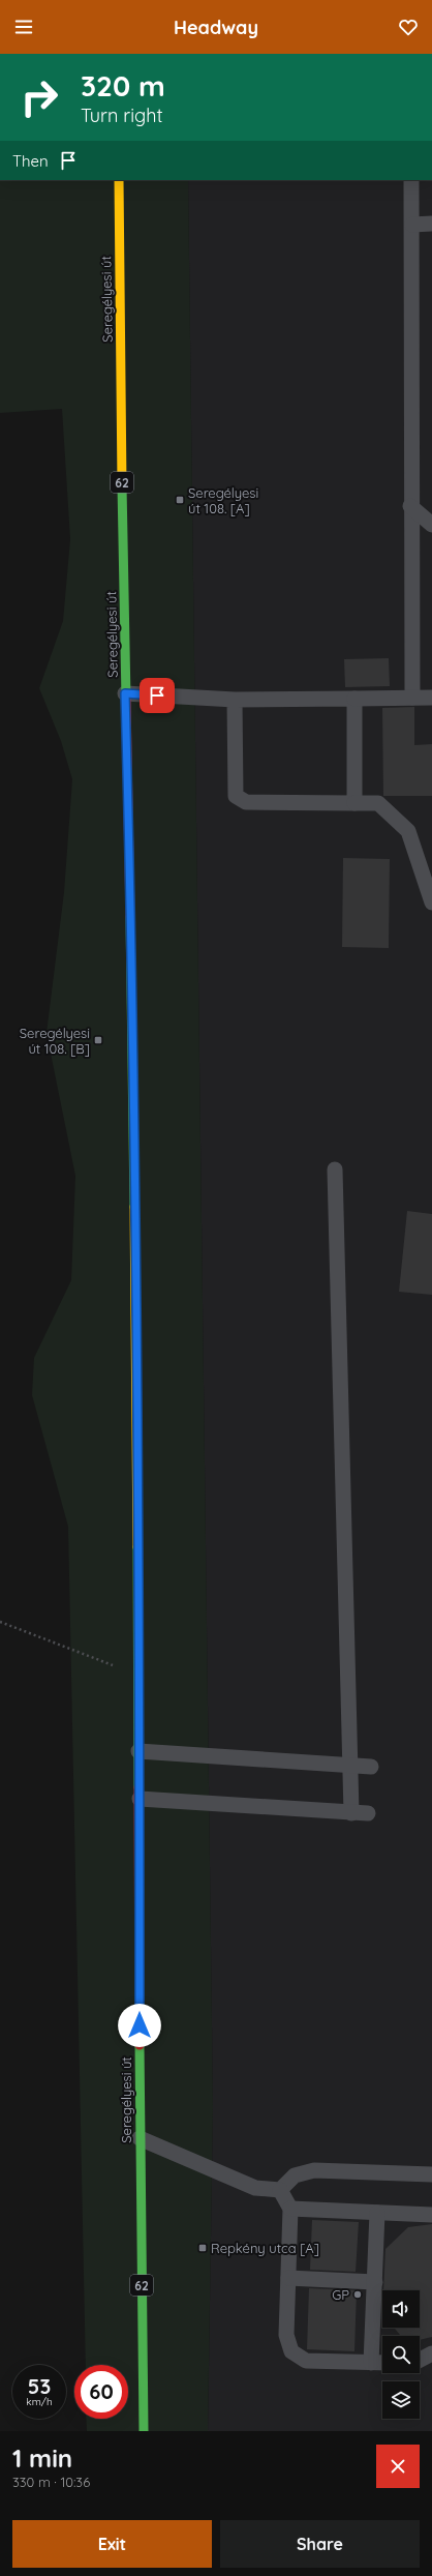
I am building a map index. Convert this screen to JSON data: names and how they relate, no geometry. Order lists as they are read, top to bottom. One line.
{"streets":{"main road":["Seregélyesi út","62"]},"places":{"transit":["Seregélyesi út 108. [A]","Seregélyesi út 108. [B]","Repkény utca [A]"],"other":["GP"]},"page":{"header":"Headway","turn":["320 m","Turn right"],"then":"Then","speed":"53 km/h","limit":"60","heading":["1 min","330 m · 10:36"],"buttons":["Exit","Share"]}}
